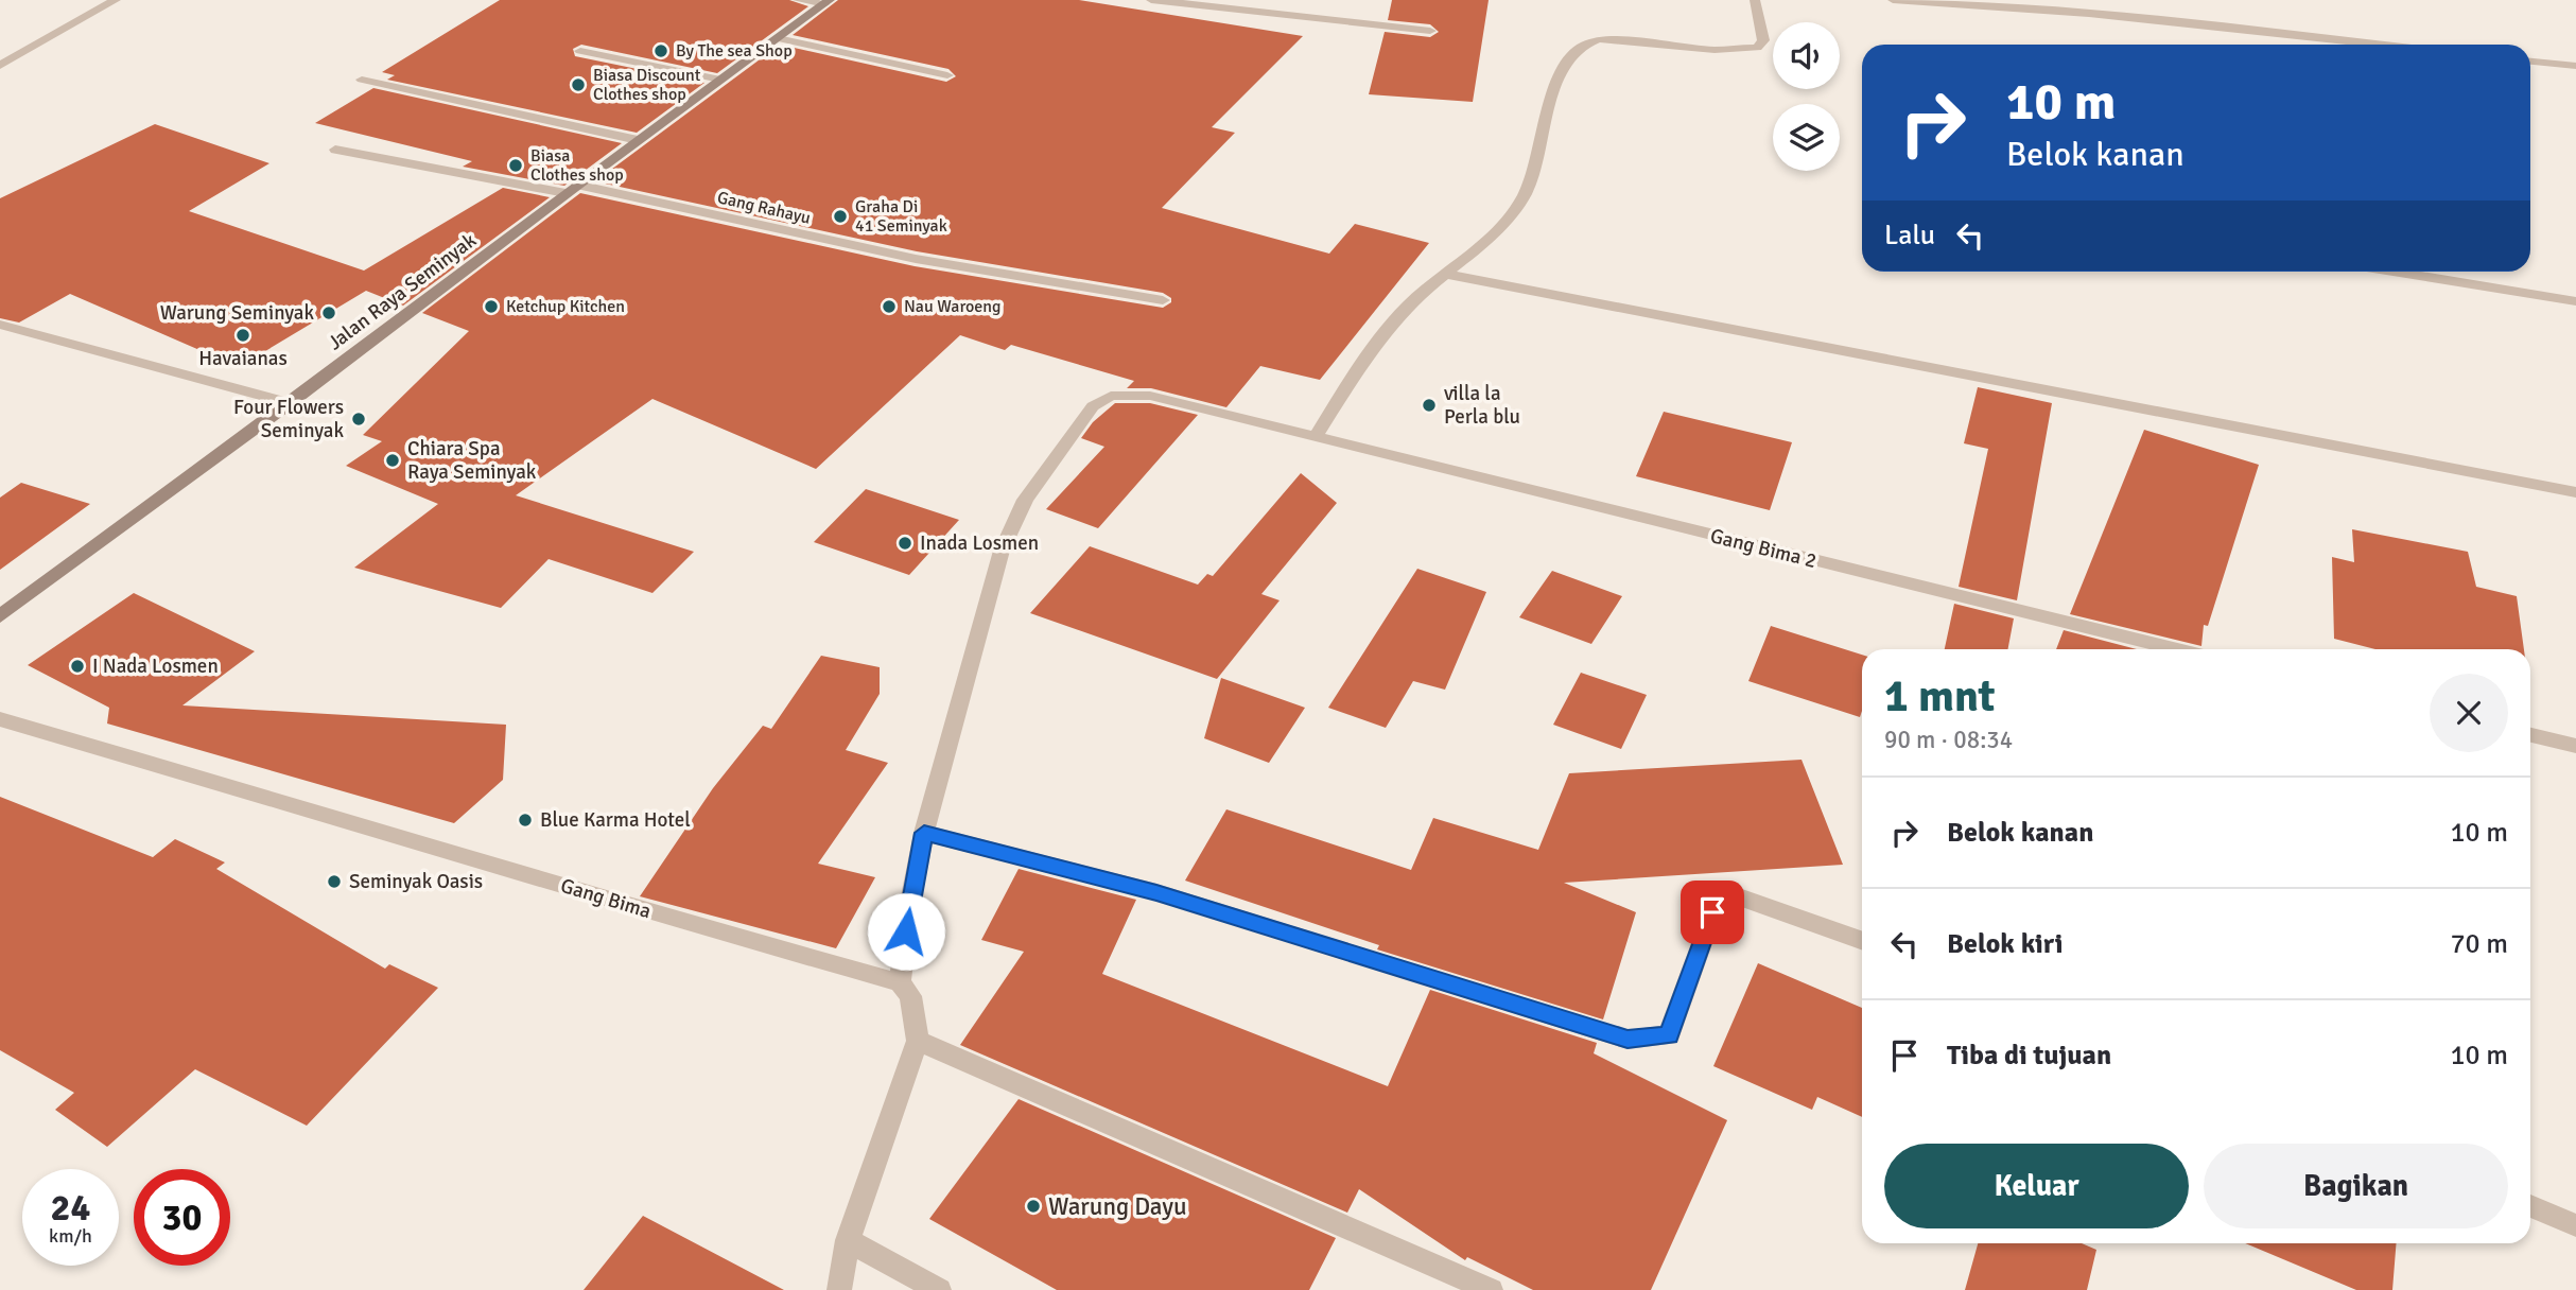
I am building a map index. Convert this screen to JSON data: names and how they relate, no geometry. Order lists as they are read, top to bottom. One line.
{"streets":{"main road":["Jalan Raya Seminyak"],"street":["Gang Rahayu","Gang Bima 2","Gang Bima"]},"crossings":[["Gang Rahayu","Jalan Raya Seminyak"],["Gang Bima 2","Gang Bima"]],"places":["By The sea Shop","Biasa Discount Clothes shop","Biasa Clothes shop","Graha Di 41 Seminyak","Ketchup Kitchen","Nau Waroeng","Warung Seminyak","Havaianas","villa la Perla blu","Four Flowers Seminyak","Chiara Spa Raya Seminyak","Inada Losmen","I Nada Losmen","Blue Karma Hotel","Seminyak Oasis","Warung Dayu"],"page":{"turn":["10 m","Belok kanan"],"then":"Lalu","heading":["1 mnt","90 m · 08:34"],"list":[{"name":"Belok kanan","value":"10 m"},{"name":"Belok kiri","value":"70 m"},{"name":"Tiba di tujuan","value":"10 m"}],"buttons":["Keluar","Bagikan"],"speed":"24 km/h","limit":"30"}}
